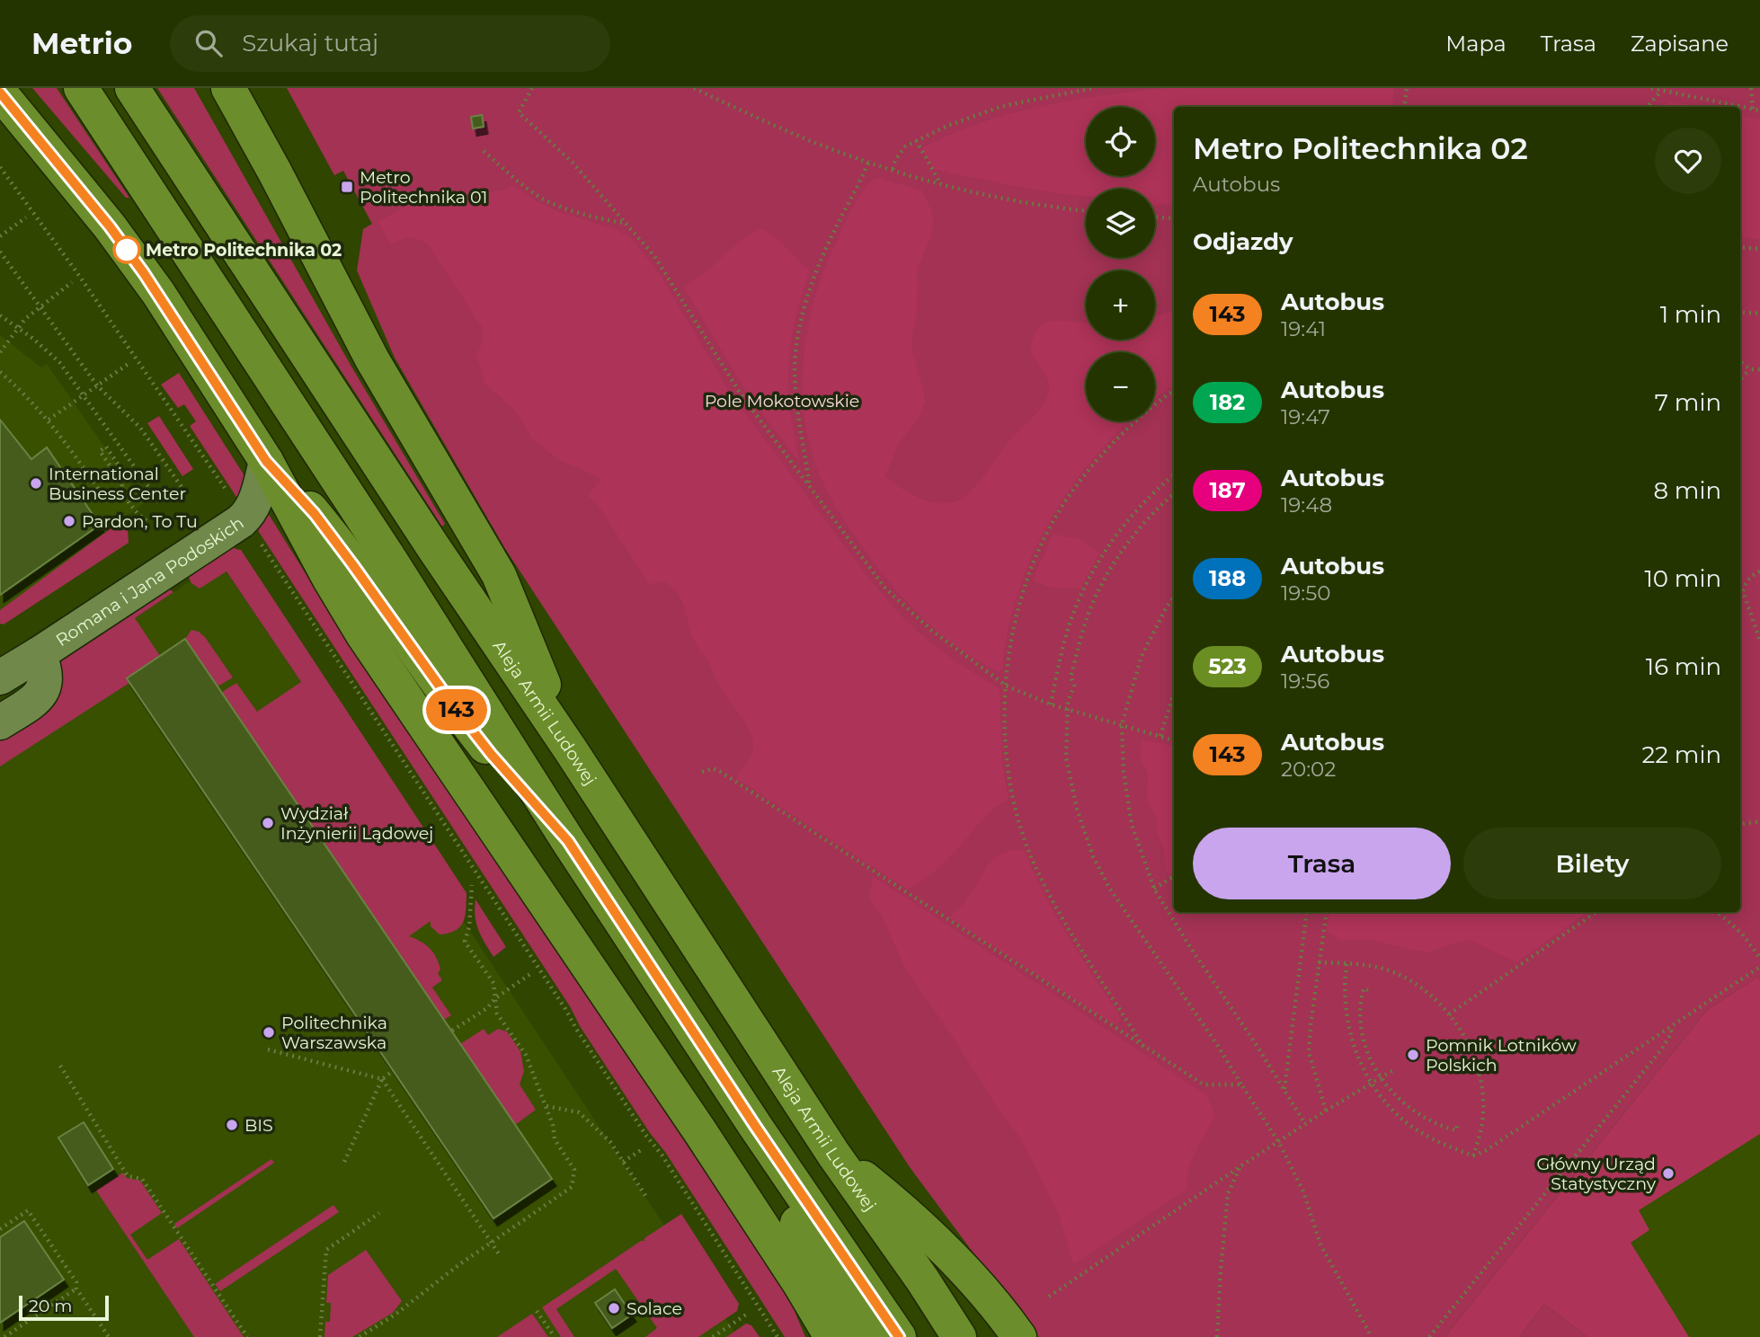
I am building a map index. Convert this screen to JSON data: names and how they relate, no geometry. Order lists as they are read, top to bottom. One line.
{"streets":{"main road":["Aleja Armii Ludowej"],"street":["Romana i Jana Podoskich"]},"parks":["Pole Mokotowskie"],"places":{"transit":["Metro Politechnika 01"],"other":["Metro Politechnika 02","International Business Center","Pardon, To Tu","Wydział Inżynierii Lądowej","Politechnika Warszawska","Pomnik Lotników Polskich","BIS","Główny Urząd Statystyczny","Solace"]},"lines":["bus line 143"],"scale_bar":"20 m","page":{"header":"Metrio","search":"Szukaj tutaj","nav":["Mapa","Trasa","Zapisane"],"on_map":"143","map_buttons":["+","−"],"heading":[["Metro Politechnika 02","Autobus"],"Odjazdy"],"list":[{"mark":"143","name":"Autobus","note":"19:41","value":"1 min"},{"mark":"182","name":"Autobus","note":"19:47","value":"7 min"},{"mark":"187","name":"Autobus","note":"19:48","value":"8 min"},{"mark":"188","name":"Autobus","note":"19:50","value":"10 min"},{"mark":"523","name":"Autobus","note":"19:56","value":"16 min"},{"mark":"143","name":"Autobus","note":"20:02","value":"22 min"}],"buttons":["Trasa","Bilety"],"scale":"20 m"}}
